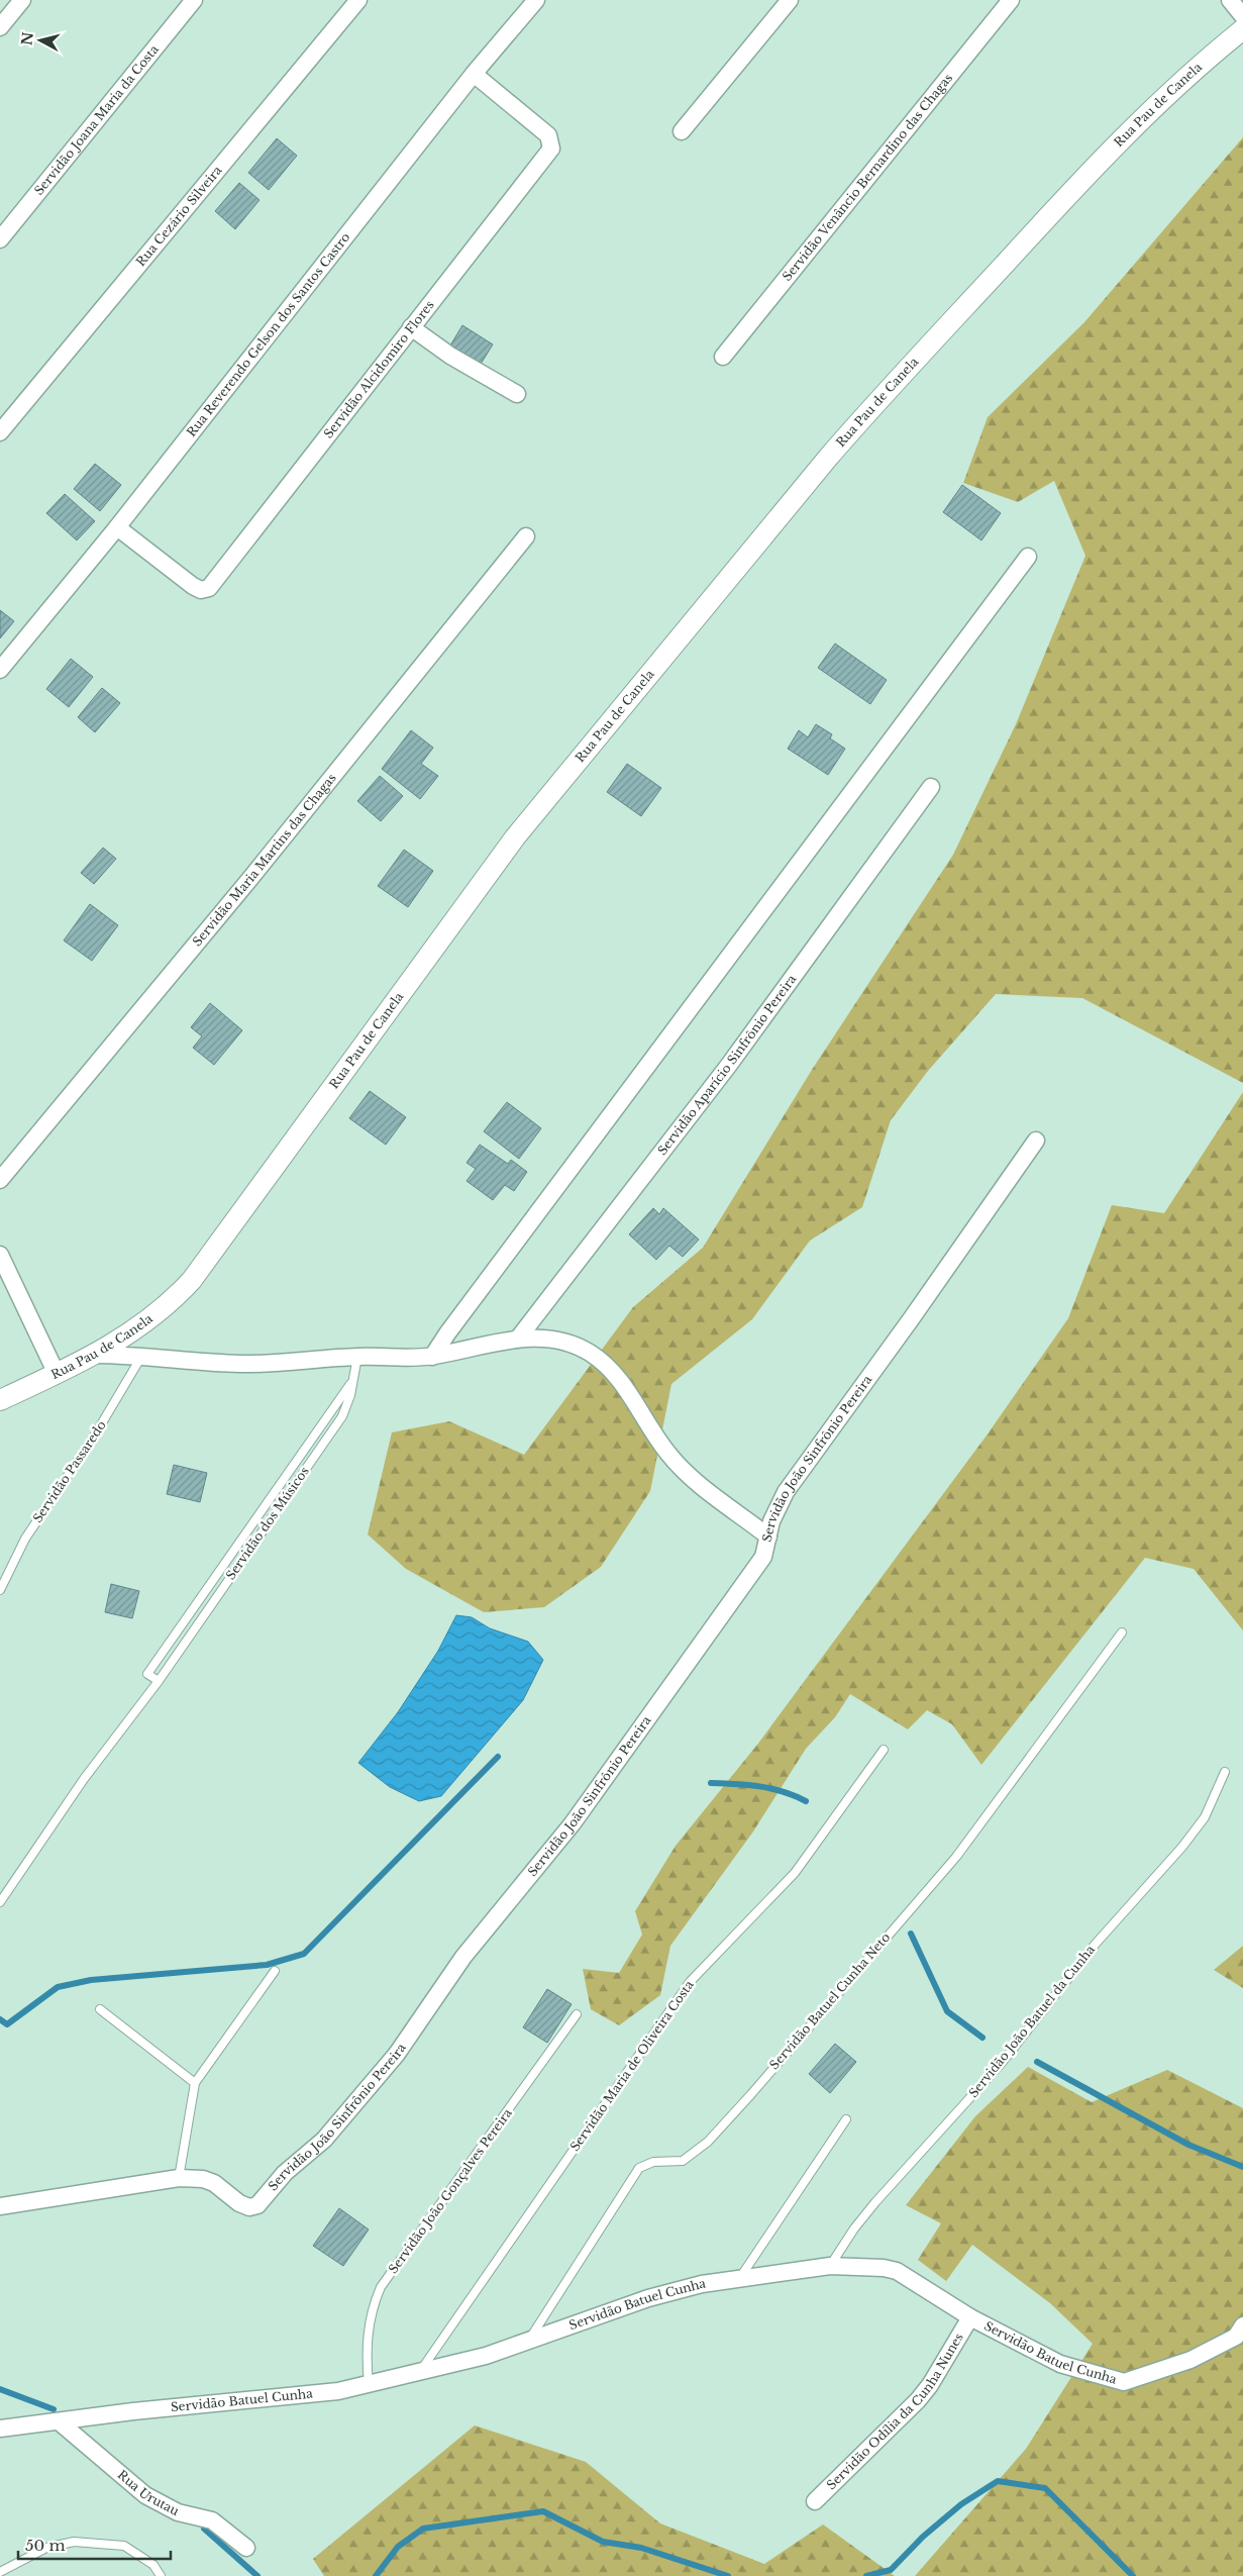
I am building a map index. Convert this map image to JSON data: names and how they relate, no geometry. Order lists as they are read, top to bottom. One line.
{"streets":{"street":["Rua Pau de Canela","Servidão Joana Maria da Costa","Servidão Venâncio Bernardino das Chagas","Rua Cezário Silveira","Rua Reverendo Gelson dos Santos Castro","Servidão Alcidomiro Flores","Servidão Maria Martins das Chagas","Servidão Aparício Sinfrônio Pereira","Servidão João Sinfrônio Pereira","Servidão Batuel Cunha","Servidão Odília da Cunha Nunes","Rua Urutau"],"lane":["Servidão Passaredo","Servidão dos Músicos","Servidão Batuel Cunha Neto","Servidão João Batuel da Cunha","Servidão Maria de Oliveira Costa","Servidão João Gonçalves Pereira"]},"crossings":[["Rua Reverendo Gelson dos Santos Castro","Servidão Alcidomiro Flores"],["Servidão Batuel Cunha Neto","Servidão Batuel Cunha"],["Servidão João Batuel da Cunha","Servidão Batuel Cunha"],["Servidão Maria de Oliveira Costa","Servidão Batuel Cunha"],["Servidão João Gonçalves Pereira","Servidão Batuel Cunha"],["Servidão Batuel Cunha","Servidão Odília da Cunha Nunes"],["Servidão Batuel Cunha","Rua Urutau"]],"scale_bar":"50 m","north":"left"}
